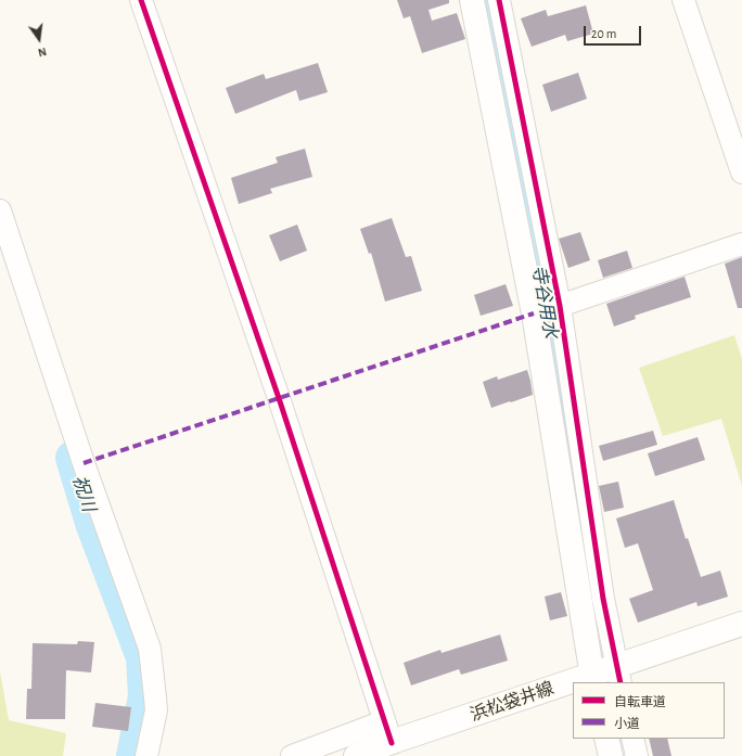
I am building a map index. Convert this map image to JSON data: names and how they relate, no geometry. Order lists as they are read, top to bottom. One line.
{"streets":{"street":["浜松袋井線"]},"water":["寺谷用水","祝川"],"legend":["自転車道","小道"],"scale_bar":"20 m","north":"bottom"}
